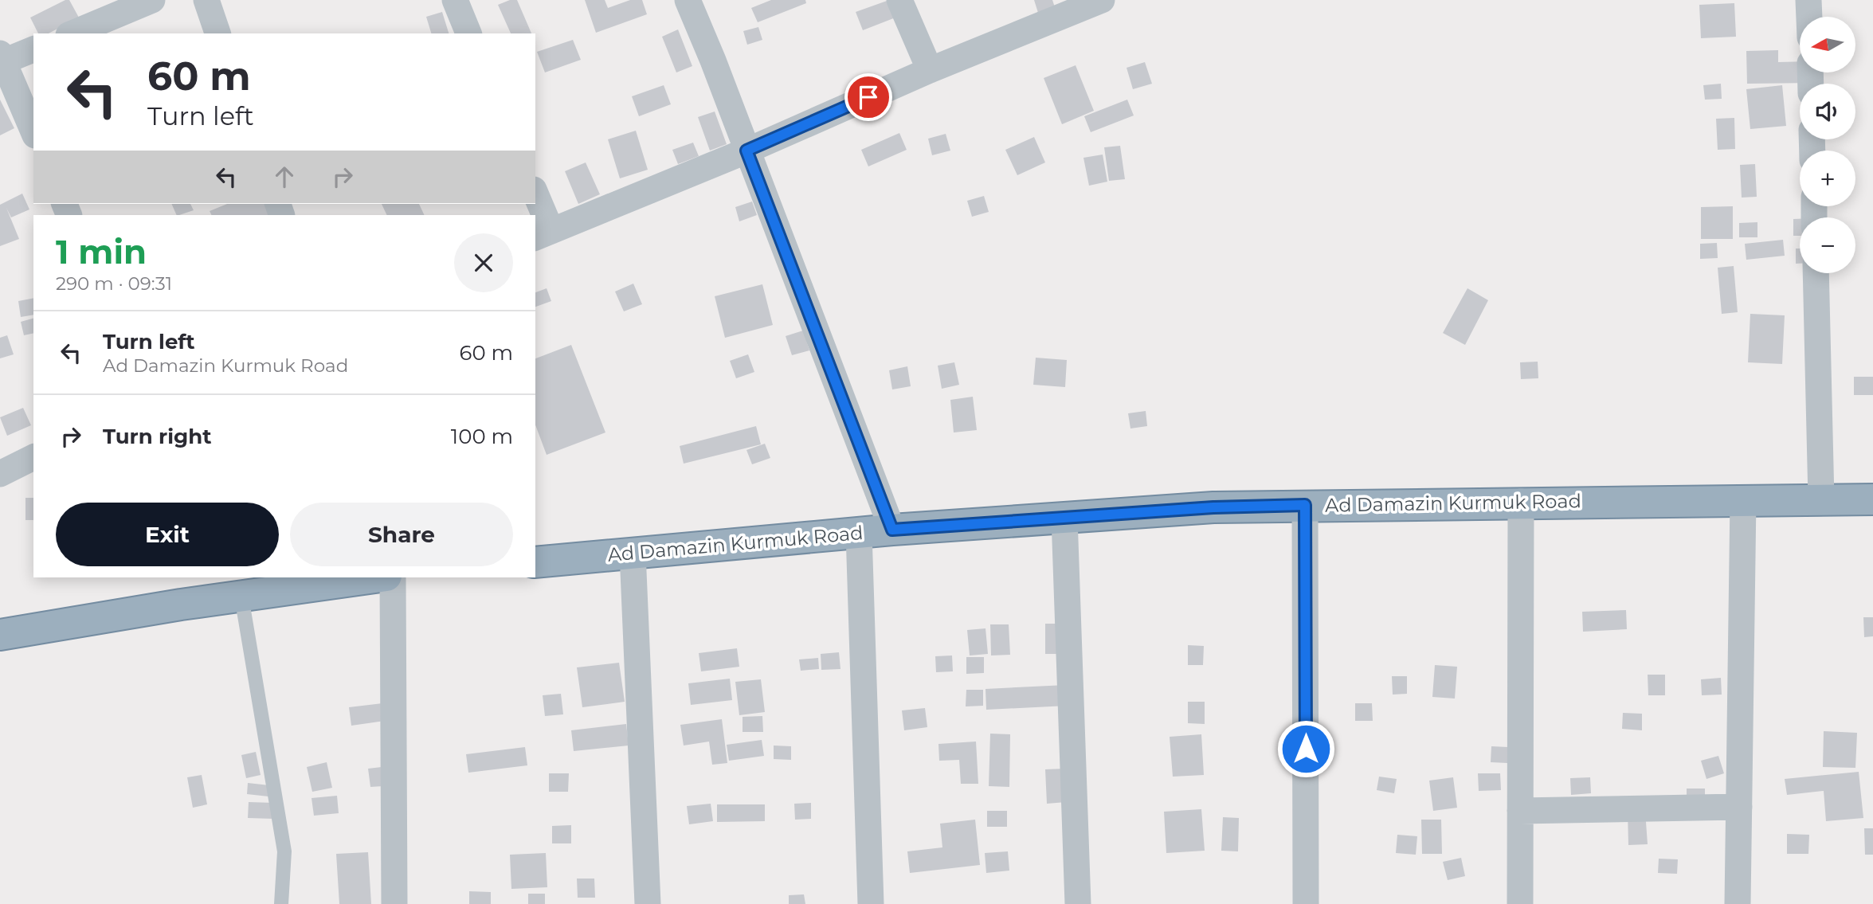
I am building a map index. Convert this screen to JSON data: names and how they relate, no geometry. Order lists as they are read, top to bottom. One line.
{"streets":{"highway":["Ad Damazin Kurmuk Road"]},"north":"left","page":{"map_buttons":["+","−"],"turn":["60 m","Turn left"],"heading":["1 min","290 m · 09:31"],"list":[{"name":"Turn left","note":"Ad Damazin Kurmuk Road","value":"60 m"},{"name":"Turn right","value":"100 m"}],"buttons":["Exit","Share"]}}
